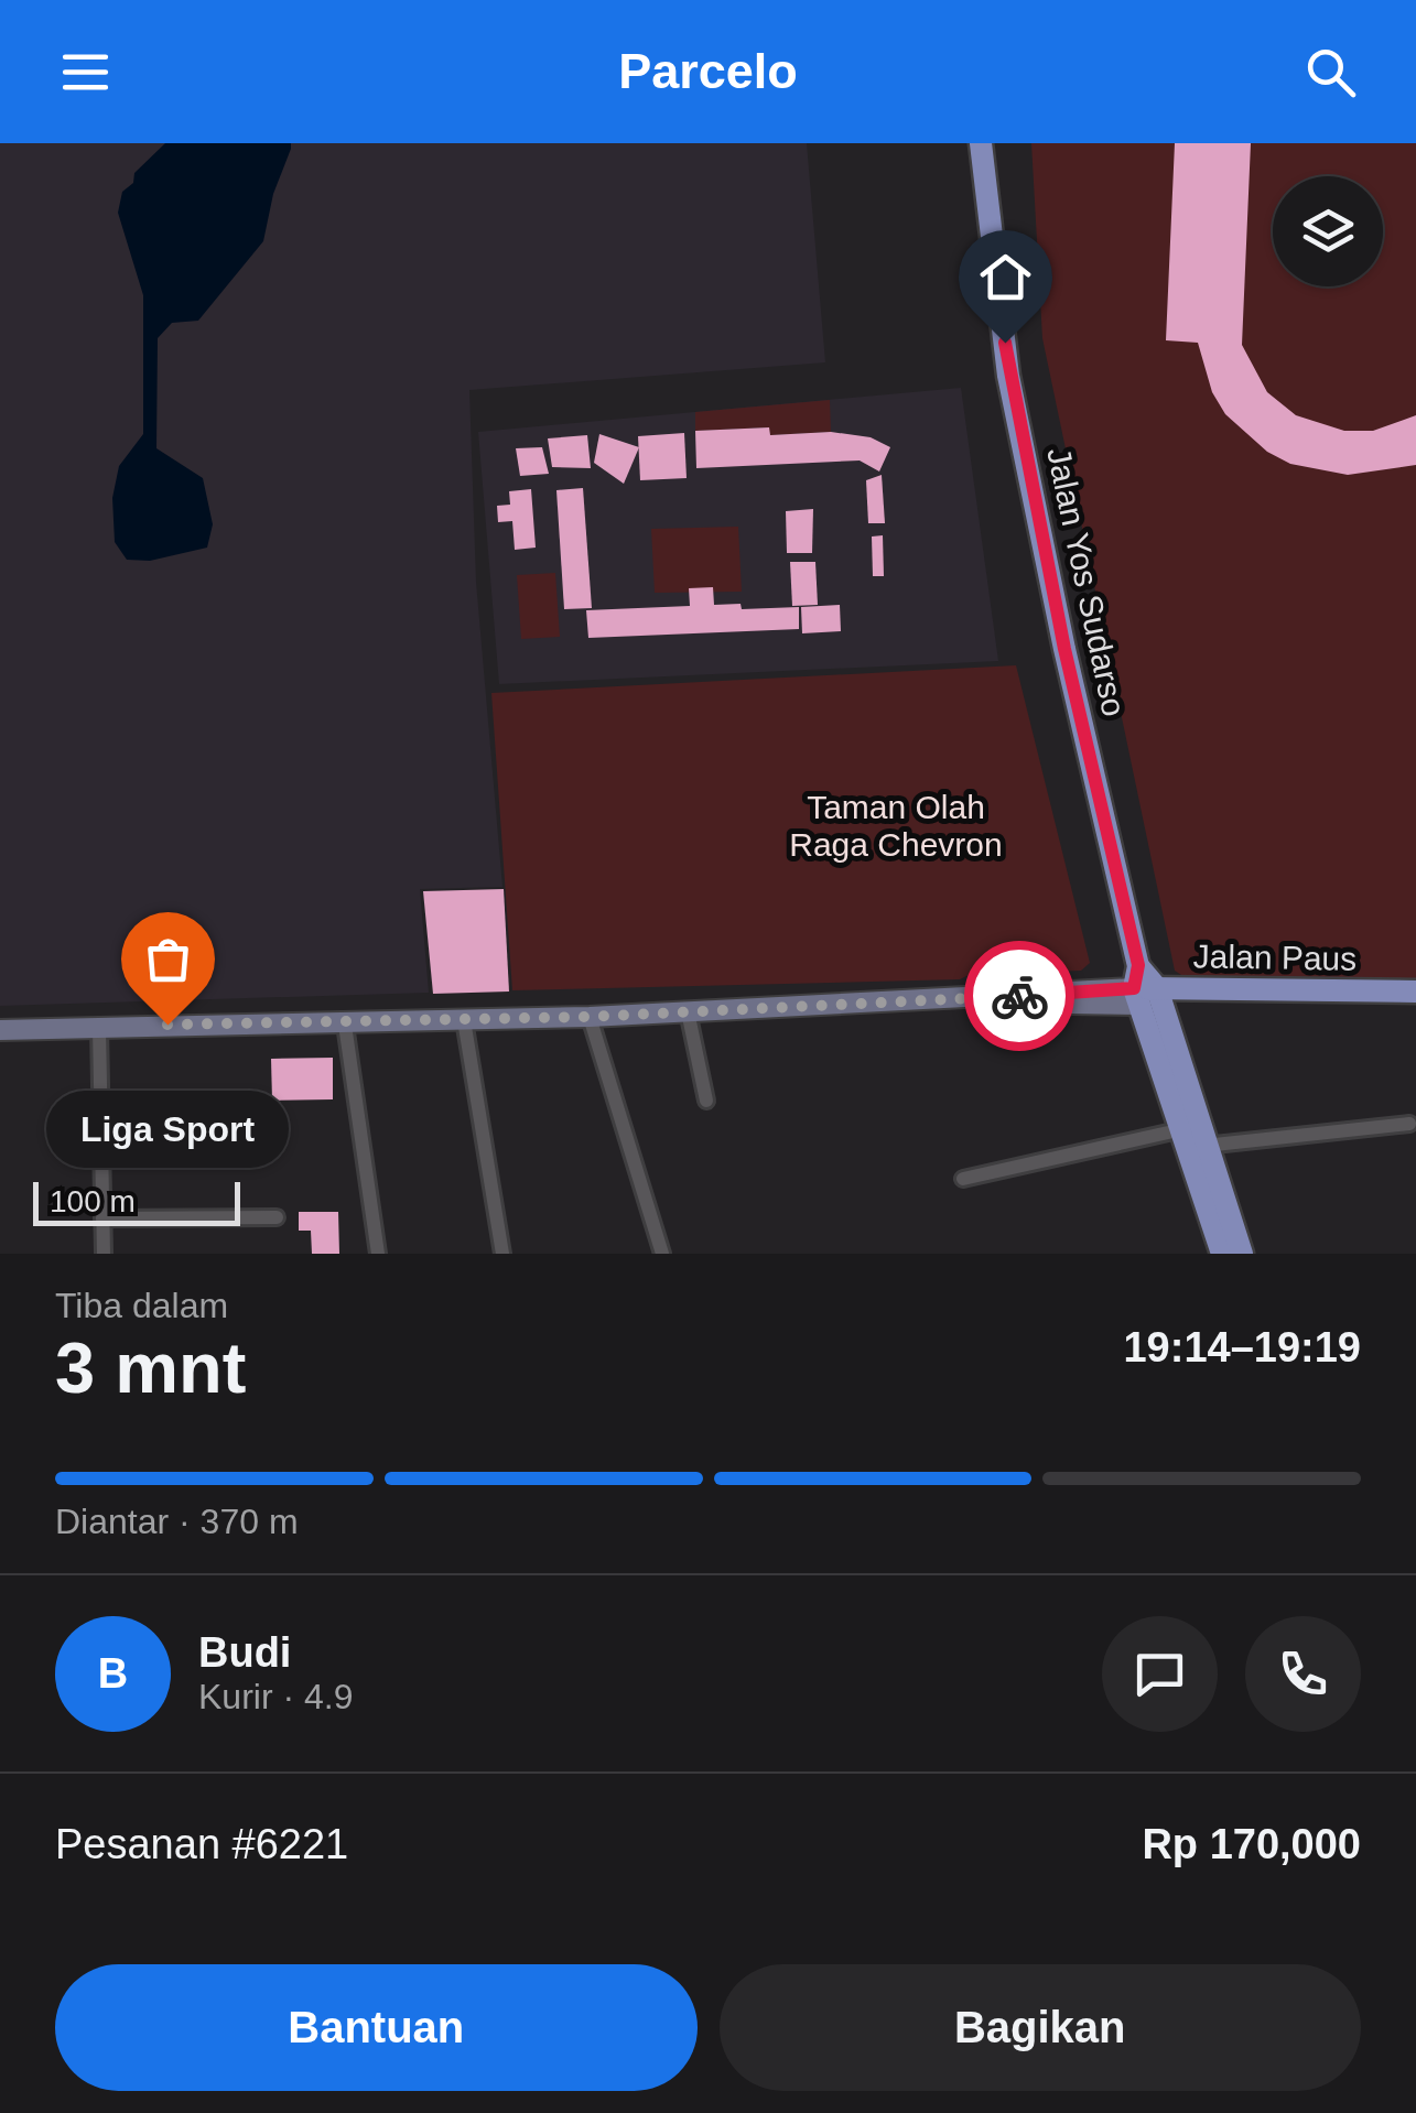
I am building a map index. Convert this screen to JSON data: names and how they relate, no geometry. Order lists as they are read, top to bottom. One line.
{"streets":{"main road":["Jalan Yos Sudarso","Jalan Paus"]},"crossings":[["Jalan Yos Sudarso","Jalan Paus"]],"parks":["Taman Olah Raga Chevron"],"places":["Liga Sport"],"scale_bar":"100 m","page":{"header":"Parcelo","bubble":"Liga Sport","scale":"100 m","heading":["3 mnt","Tiba dalam","19:14–19:19"],"panel":["Budi","Kurir · 4.9","Pesanan #6221","Rp 170,000"],"bar":"Diantar · 370 m","round":"B","buttons":["Bantuan","Bagikan"]}}
